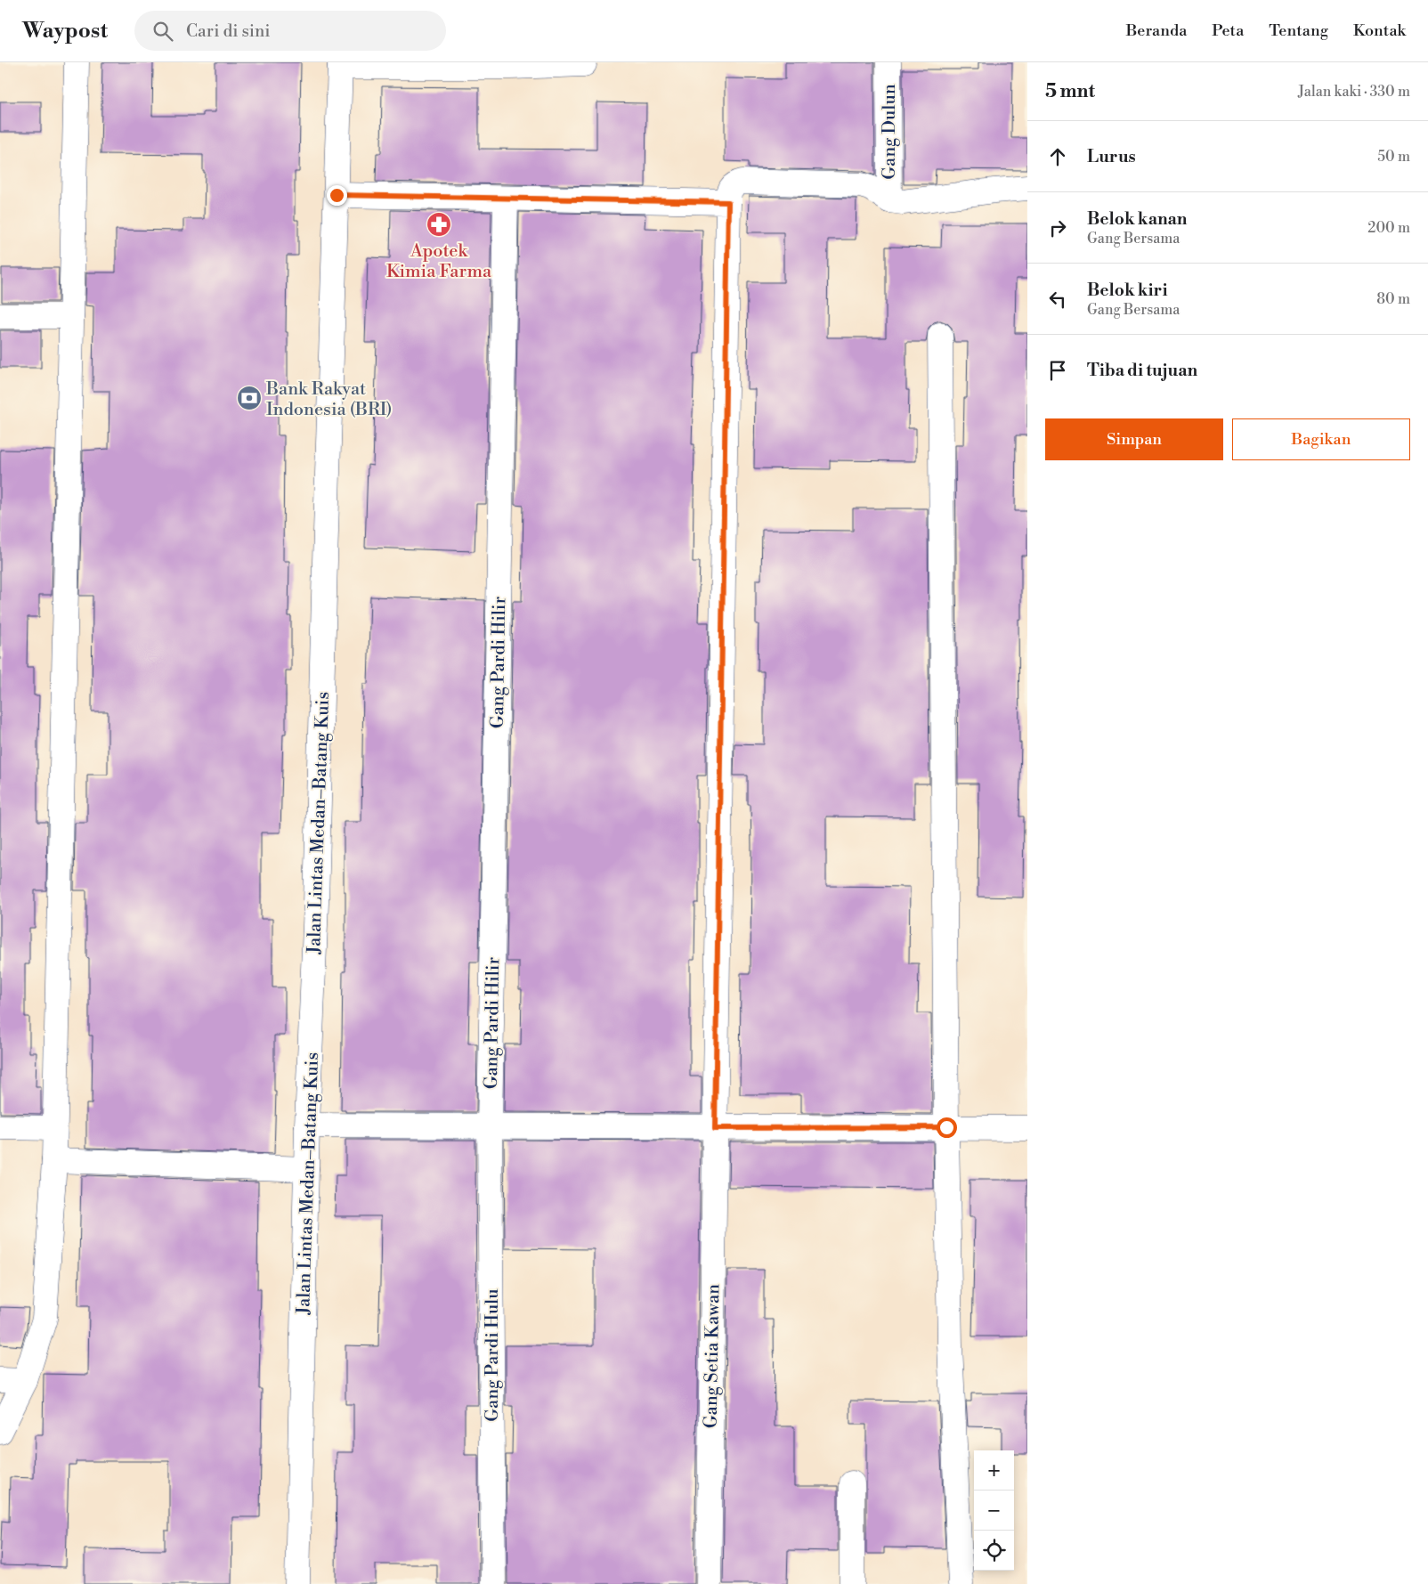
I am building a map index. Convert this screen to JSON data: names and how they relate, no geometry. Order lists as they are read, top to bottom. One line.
{"streets":{"main road":["Gang Dulun","Gang Pardi Hilir","Jalan Lintas Medan–Batang Kuis","Gang Pardi Hulu","Gang Setia Kawan"]},"crossings":[["Gang Pardi Hilir","Gang Pardi Hulu"]],"places":{"pharmacy":["Apotek Kimia Farma"],"bank":["Bank Rakyat Indonesia (BRI)"]},"page":{"header":"Waypost","search":"Cari di sini","nav":["Beranda","Peta","Tentang","Kontak"],"heading":["5 mnt","Jalan kaki · 330 m"],"list":[["Lurus","50 m"],["Belok kanan","Gang Bersama","200 m"],["Belok kiri","Gang Bersama","80 m"],"Tiba di tujuan"],"buttons":["Simpan","Bagikan"],"map_buttons":["+","−"]}}
